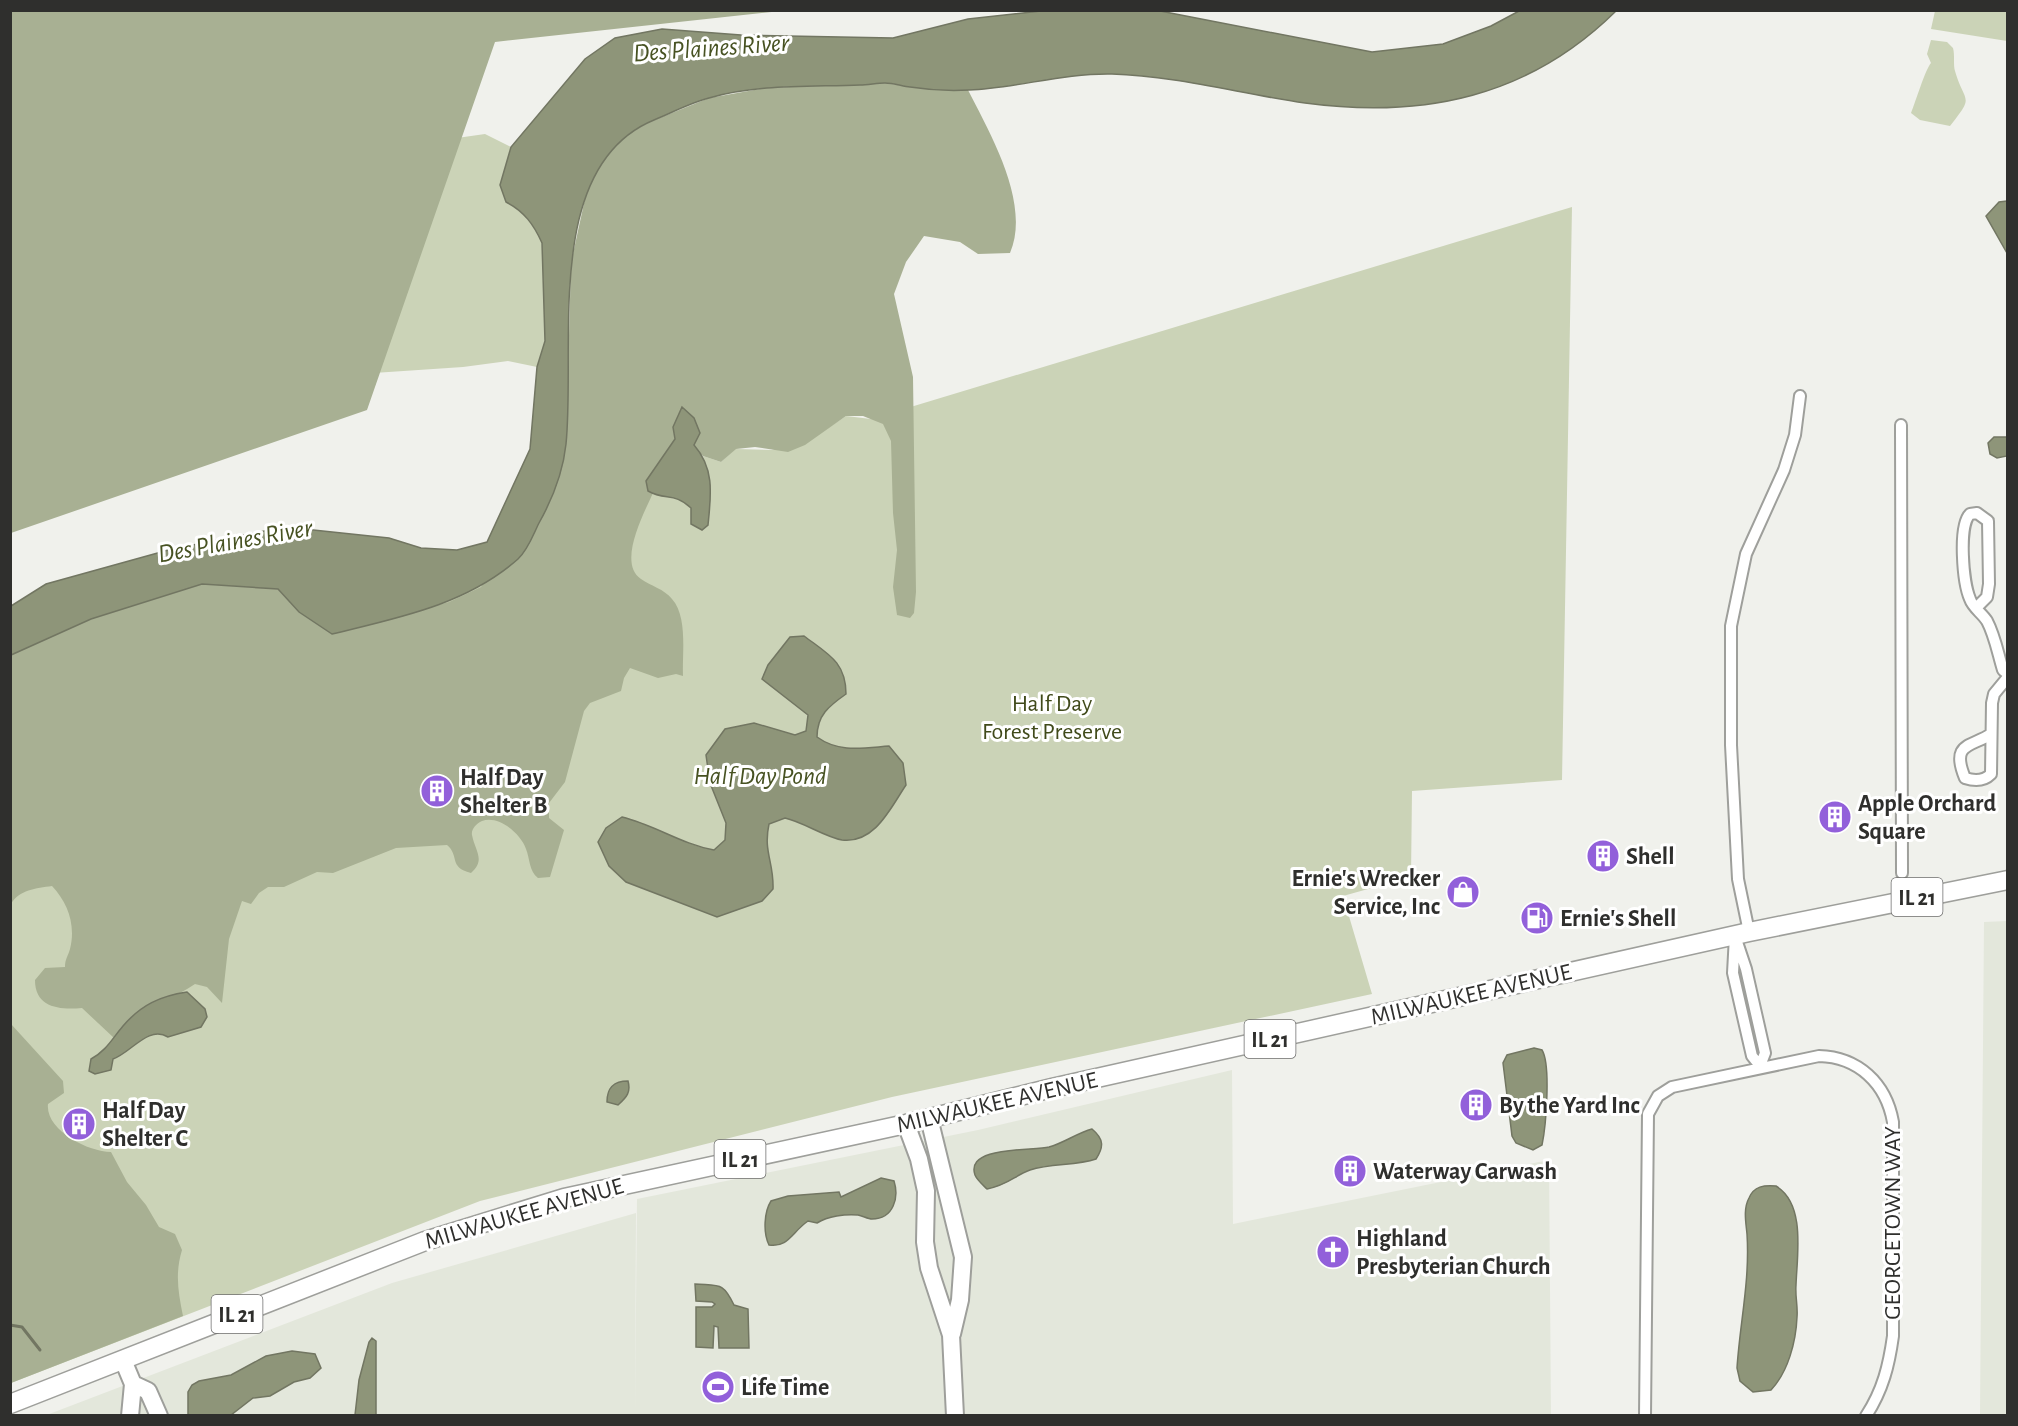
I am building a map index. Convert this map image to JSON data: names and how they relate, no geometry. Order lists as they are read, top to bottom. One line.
{"streets":{"main road":["IL 21","MILWAUKEE AVENUE"],"street":["GEORGETOWN WAY"]},"water":["Des Plaines River","Half Day Pond"],"parks":["Half Day Forest Preserve"],"places":{"building":["Half Day Shelter B","Apple Orchard Square","Shell","By the Yard Inc","Half Day Shelter C","Waterway Carwash"],"shop":["Ernie's Wrecker Service, Inc"],"fuel station":["Ernie's Shell"],"church":["Highland Presbyterian Church"],"sports":["Life Time"]}}
